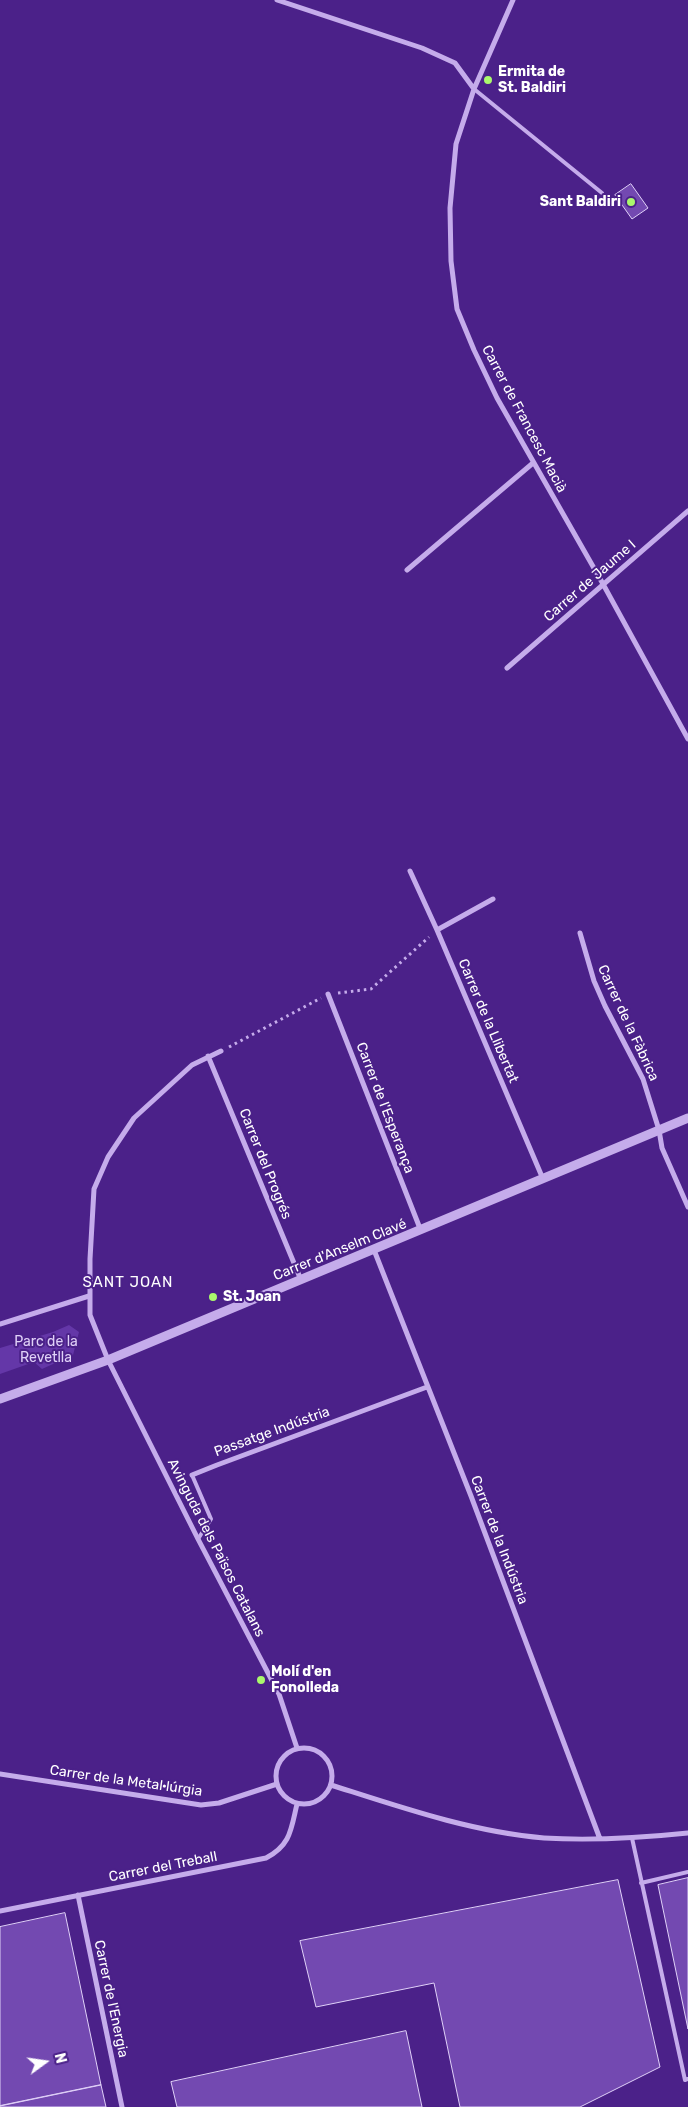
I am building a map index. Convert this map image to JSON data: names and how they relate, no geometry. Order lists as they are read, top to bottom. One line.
{"streets":{"street":["Carrer de Francesc Macià","Carrer de Jaume I","Carrer de la Llibertat","Carrer de la Fàbrica","Carrer de l'Esperança","Carrer del Progrés","Carrer d'Anselm Clavé","Passatge Indústria","Carrer de la Indústria","Avinguda dels Països Catalans","Carrer de la Metal·lúrgia","Carrer del Treball","Carrer de l'Energia"]},"crossings":[["Carrer de Francesc Macià","Carrer de Jaume I"],["Carrer de la Llibertat","Carrer d'Anselm Clavé"],["Carrer de la Fàbrica","Carrer d'Anselm Clavé"],["Carrer de l'Esperança","Carrer d'Anselm Clavé"],["Carrer del Progrés","Carrer d'Anselm Clavé"],["Carrer del Progrés","Avinguda dels Països Catalans"],["Carrer d'Anselm Clavé","Carrer de la Indústria"],["Carrer d'Anselm Clavé","Avinguda dels Països Catalans"],["Passatge Indústria","Carrer de la Indústria"],["Passatge Indústria","Avinguda dels Països Catalans"],["Avinguda dels Països Catalans","Carrer de la Metal·lúrgia"],["Avinguda dels Països Catalans","Carrer del Treball"],["Carrer de la Metal·lúrgia","Carrer del Treball"],["Carrer del Treball","Carrer de l'Energia"]],"districts":["SANT JOAN"],"parks":["Parc de la Revetlla"],"places":["Ermita de St. Baldiri","Sant Baldiri","St. Joan","Molí d'en Fonolleda"],"north":"right"}
